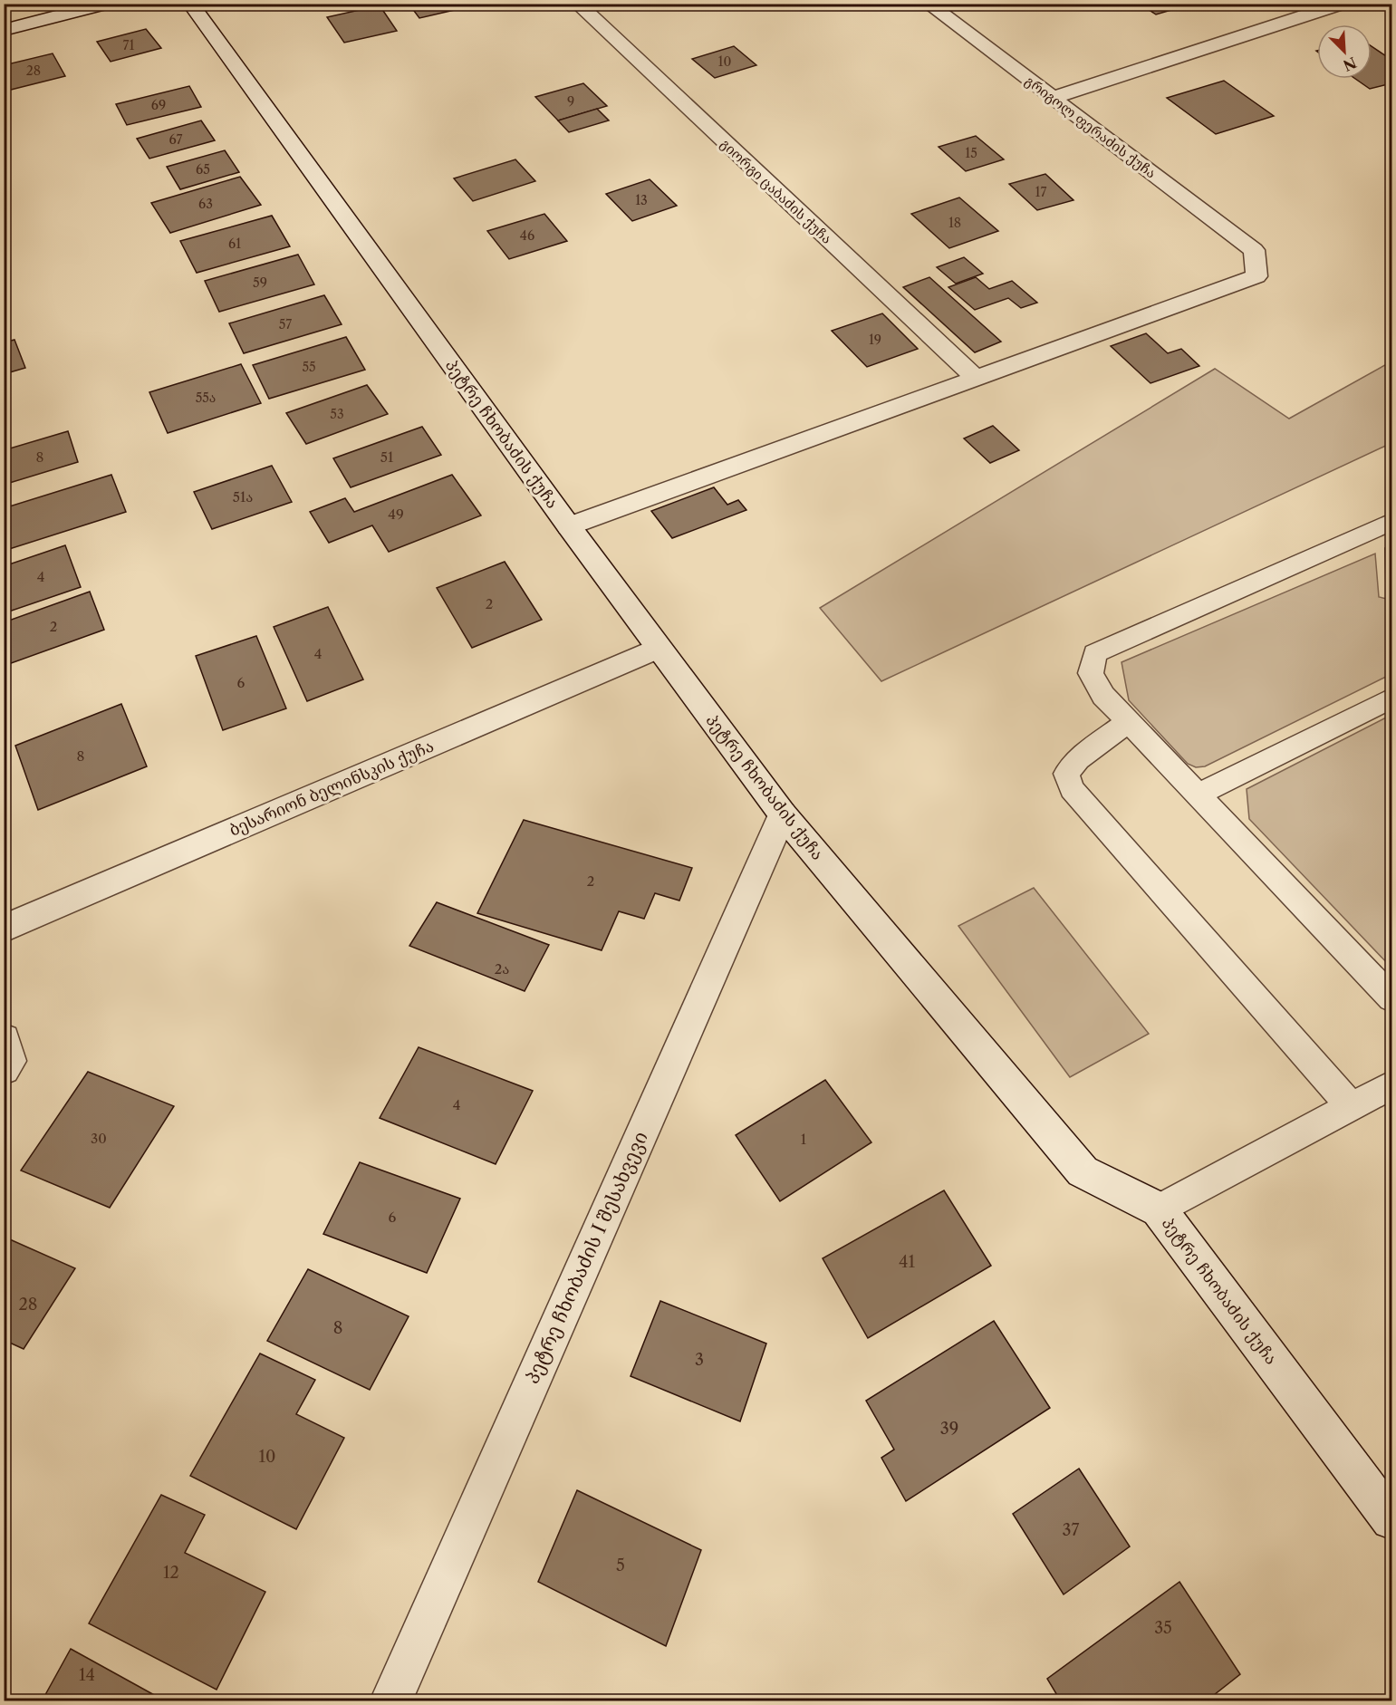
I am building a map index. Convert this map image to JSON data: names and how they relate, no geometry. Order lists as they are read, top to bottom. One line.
{"streets":{"street":["გრიგოლ ფერაძის ქუჩა","გიორგი ცაბაძის ქუჩა","პეტრე ჩხობაძის ქუჩა","ბესარიონ ბელინსკის ქუჩა","პეტრე ჩხობაძის I შესახვევი"]},"crossings":[["გრიგოლ ფერაძის ქუჩა","გიორგი ცაბაძის ქუჩა"],["პეტრე ჩხობაძის ქუჩა","ბესარიონ ბელინსკის ქუჩა"],["პეტრე ჩხობაძის ქუჩა","პეტრე ჩხობაძის I შესახვევი"]],"house_numbers":["71","10","28","9","69","67","15","65","17","13","63","18","46","61","59","57","19","55","55ა","53","8","51","51ა","49","4","2","2","4","6","8","2","2ა","4","30","1","6","41","28","8","3","39","10","37","5","12","35","14"],"north":"bottom right"}
